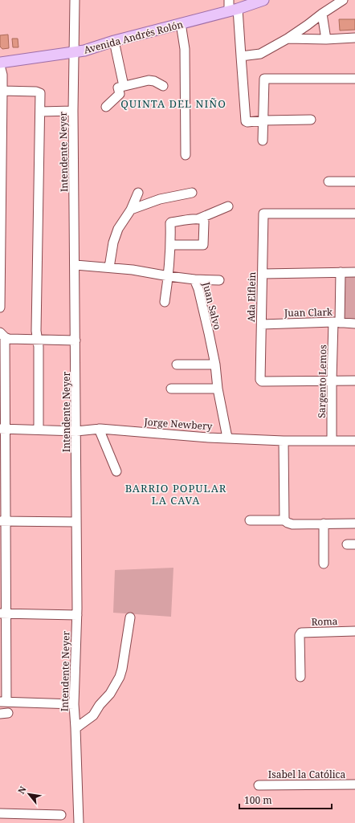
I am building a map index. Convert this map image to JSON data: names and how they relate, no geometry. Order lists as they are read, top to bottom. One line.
{"streets":{"main road":["Avenida Andrés Rolón"],"street":["Intendente Neyer","Ada Elflein","Juan Salvo","Juan Clark","Sargento Lemos","Jorge Newbery","Roma","Isabel la Católica"]},"crossings":[["Avenida Andrés Rolón","Intendente Neyer"],["Intendente Neyer","Juan Salvo"],["Intendente Neyer","Jorge Newbery"],["Ada Elflein","Juan Clark"],["Ada Elflein","Sargento Lemos"],["Juan Salvo","Jorge Newbery"],["Juan Clark","Sargento Lemos"],["Sargento Lemos","Jorge Newbery"]],"districts":["QUINTA DEL NIÑO","BARRIO POPULAR LA CAVA"],"scale_bar":"100 m","north":"top left"}
